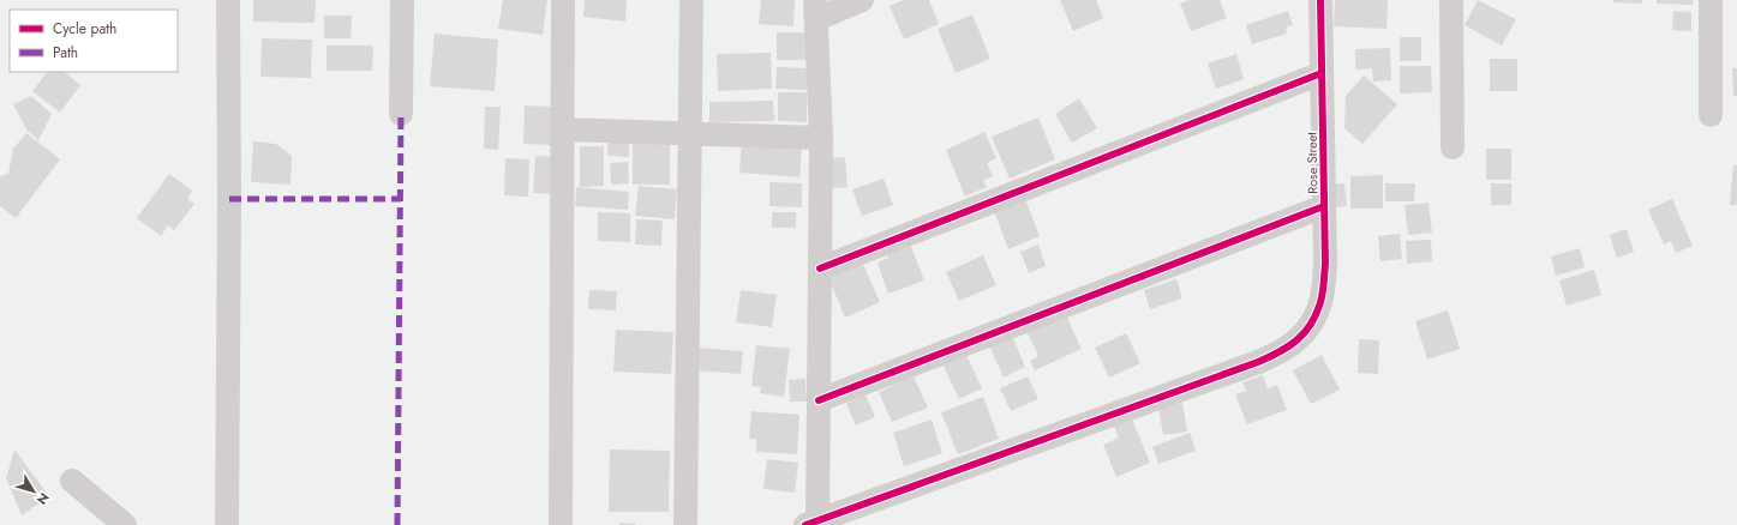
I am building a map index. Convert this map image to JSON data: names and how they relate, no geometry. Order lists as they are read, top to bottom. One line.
{"streets":{"street":["Rose Street"]},"legend":["Cycle path","Path"],"north":"bottom right"}
